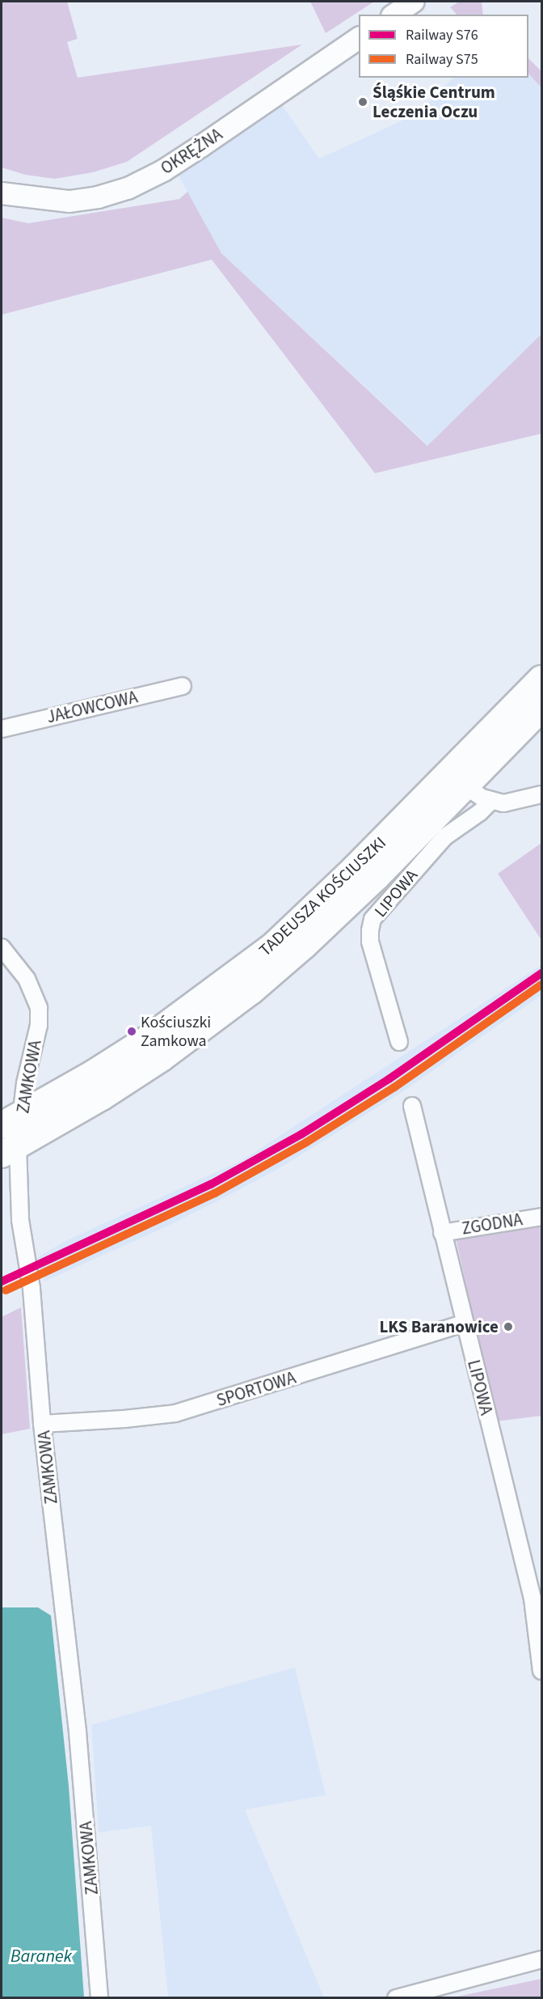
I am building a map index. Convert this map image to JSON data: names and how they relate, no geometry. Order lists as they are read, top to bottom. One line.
{"streets":{"main road":["TADEUSZA KOŚCIUSZKI"],"street":["OKRĘŻNA","JAŁOWCOWA","LIPOWA","ZAMKOWA","ZGODNA","SPORTOWA"]},"crossings":[["LIPOWA","ZGODNA"],["LIPOWA","SPORTOWA"],["TADEUSZA KOŚCIUSZKI","ZAMKOWA"],["ZAMKOWA","SPORTOWA"]],"water":["Baranek"],"places":["Śląśkie Centrum Leczenia Oczu","Kościuszki Zamkowa","LKS Baranowice"],"lines":["rail line S76","rail line S75"],"legend":["Railway S76","Railway S75"]}
